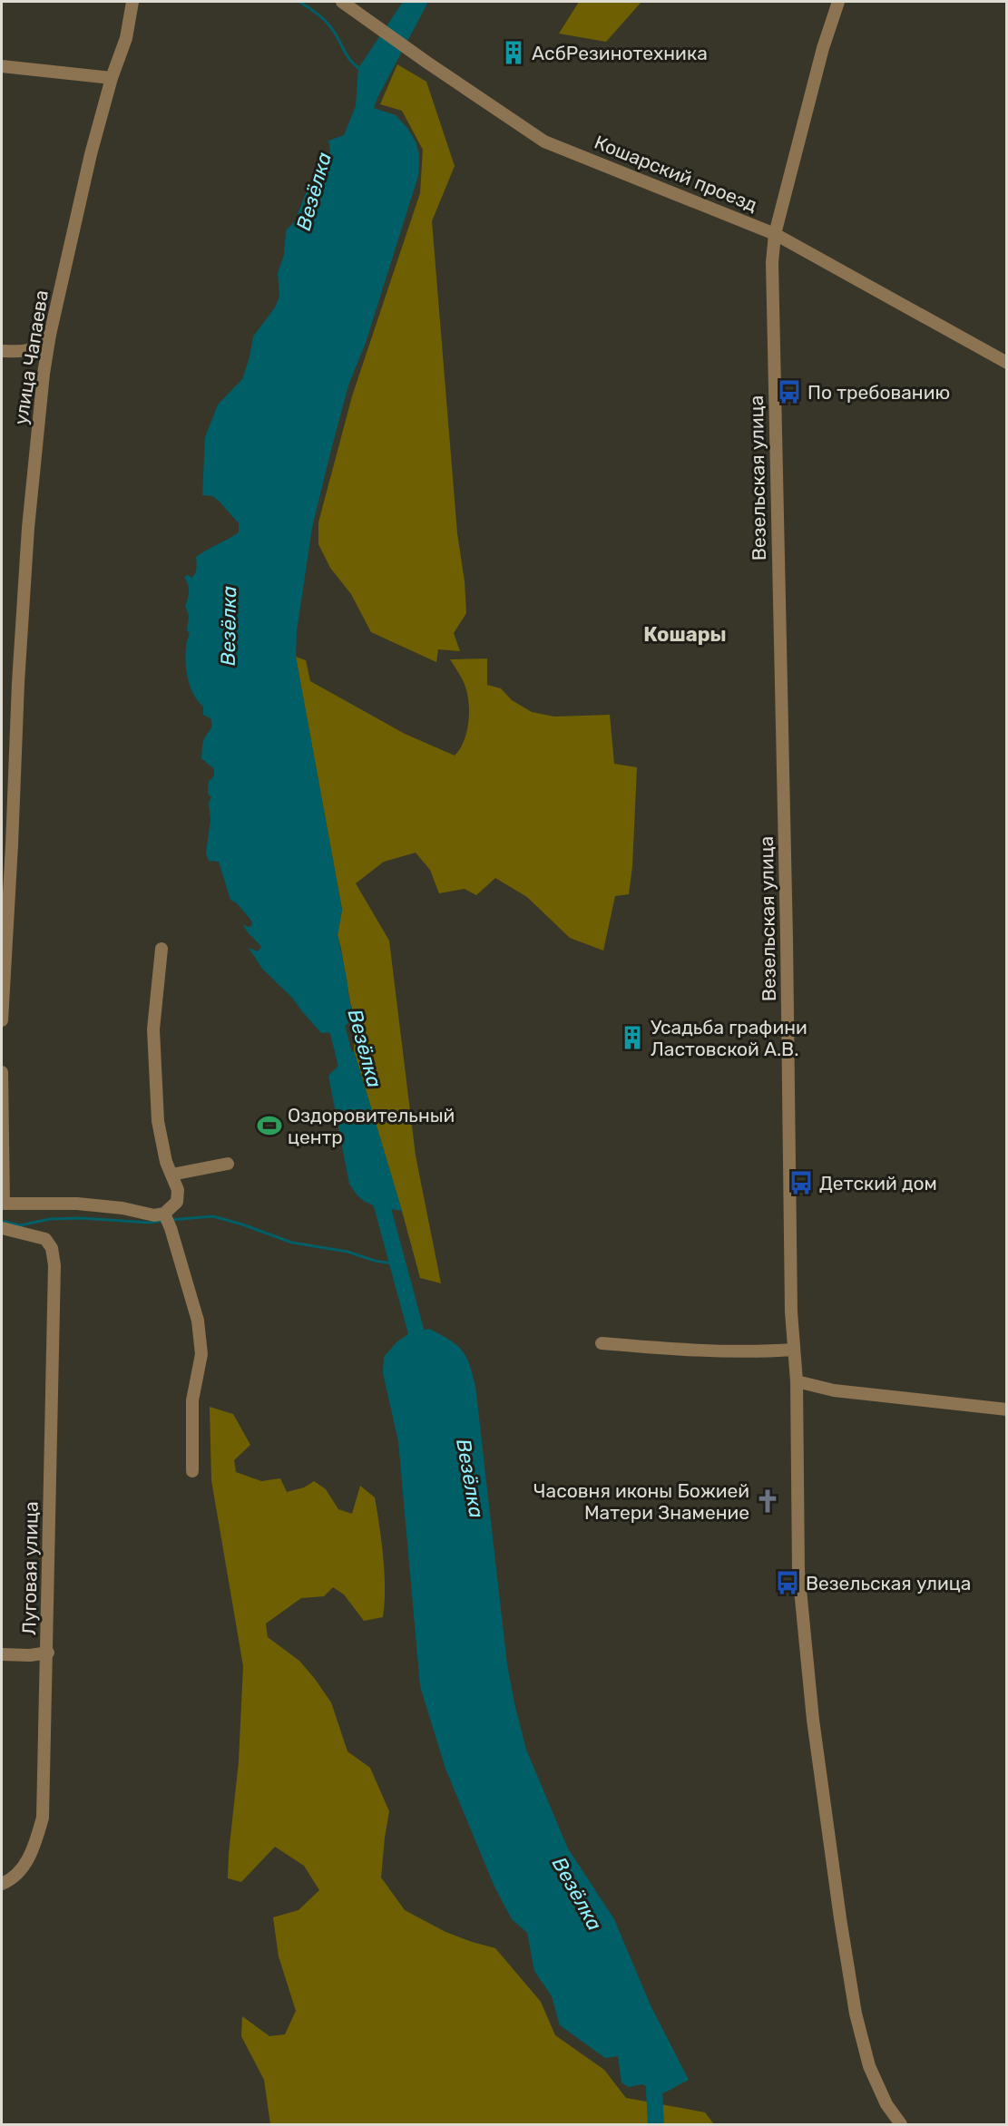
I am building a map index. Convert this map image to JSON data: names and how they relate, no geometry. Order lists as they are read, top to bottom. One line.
{"streets":{"street":["Кошарский проезд","улица Чапаева","Везельская улица","Луговая улица"]},"crossings":[["Кошарский проезд","Везельская улица"]],"districts":["Кошары"],"water":["Везёлка"],"places":{"building":["АсбРезинотехника","Усадьба графини Ластовской А.В."],"bus stop":["По требованию","Детский дом","Везельская улица"],"sports":["Оздоровительный центр"],"church":["Часовня иконы Божией Матери Знамение"]}}
